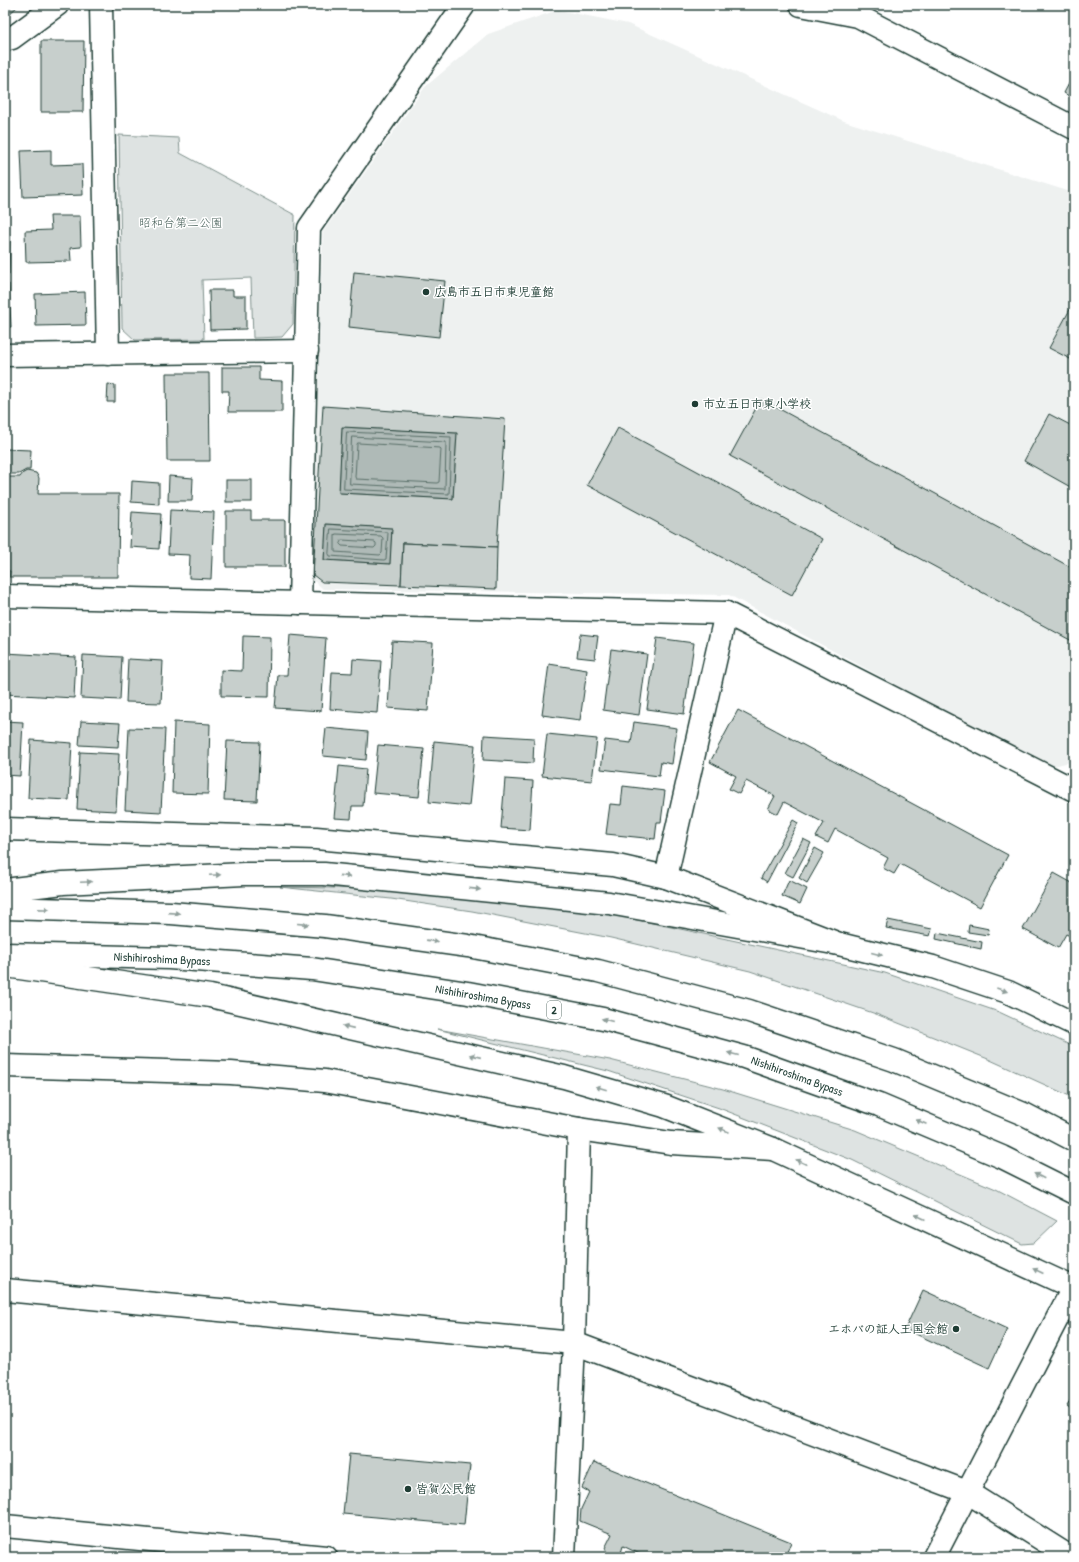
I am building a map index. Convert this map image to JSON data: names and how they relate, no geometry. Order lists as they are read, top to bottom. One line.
{"streets":{"main road":["Nishihiroshima Bypass","2"]},"parks":["昭和台第二公園"],"places":["広島市五日市東児童館","市立五日市東小学校","エホバの証人王国会館","皆賀公民館"]}
